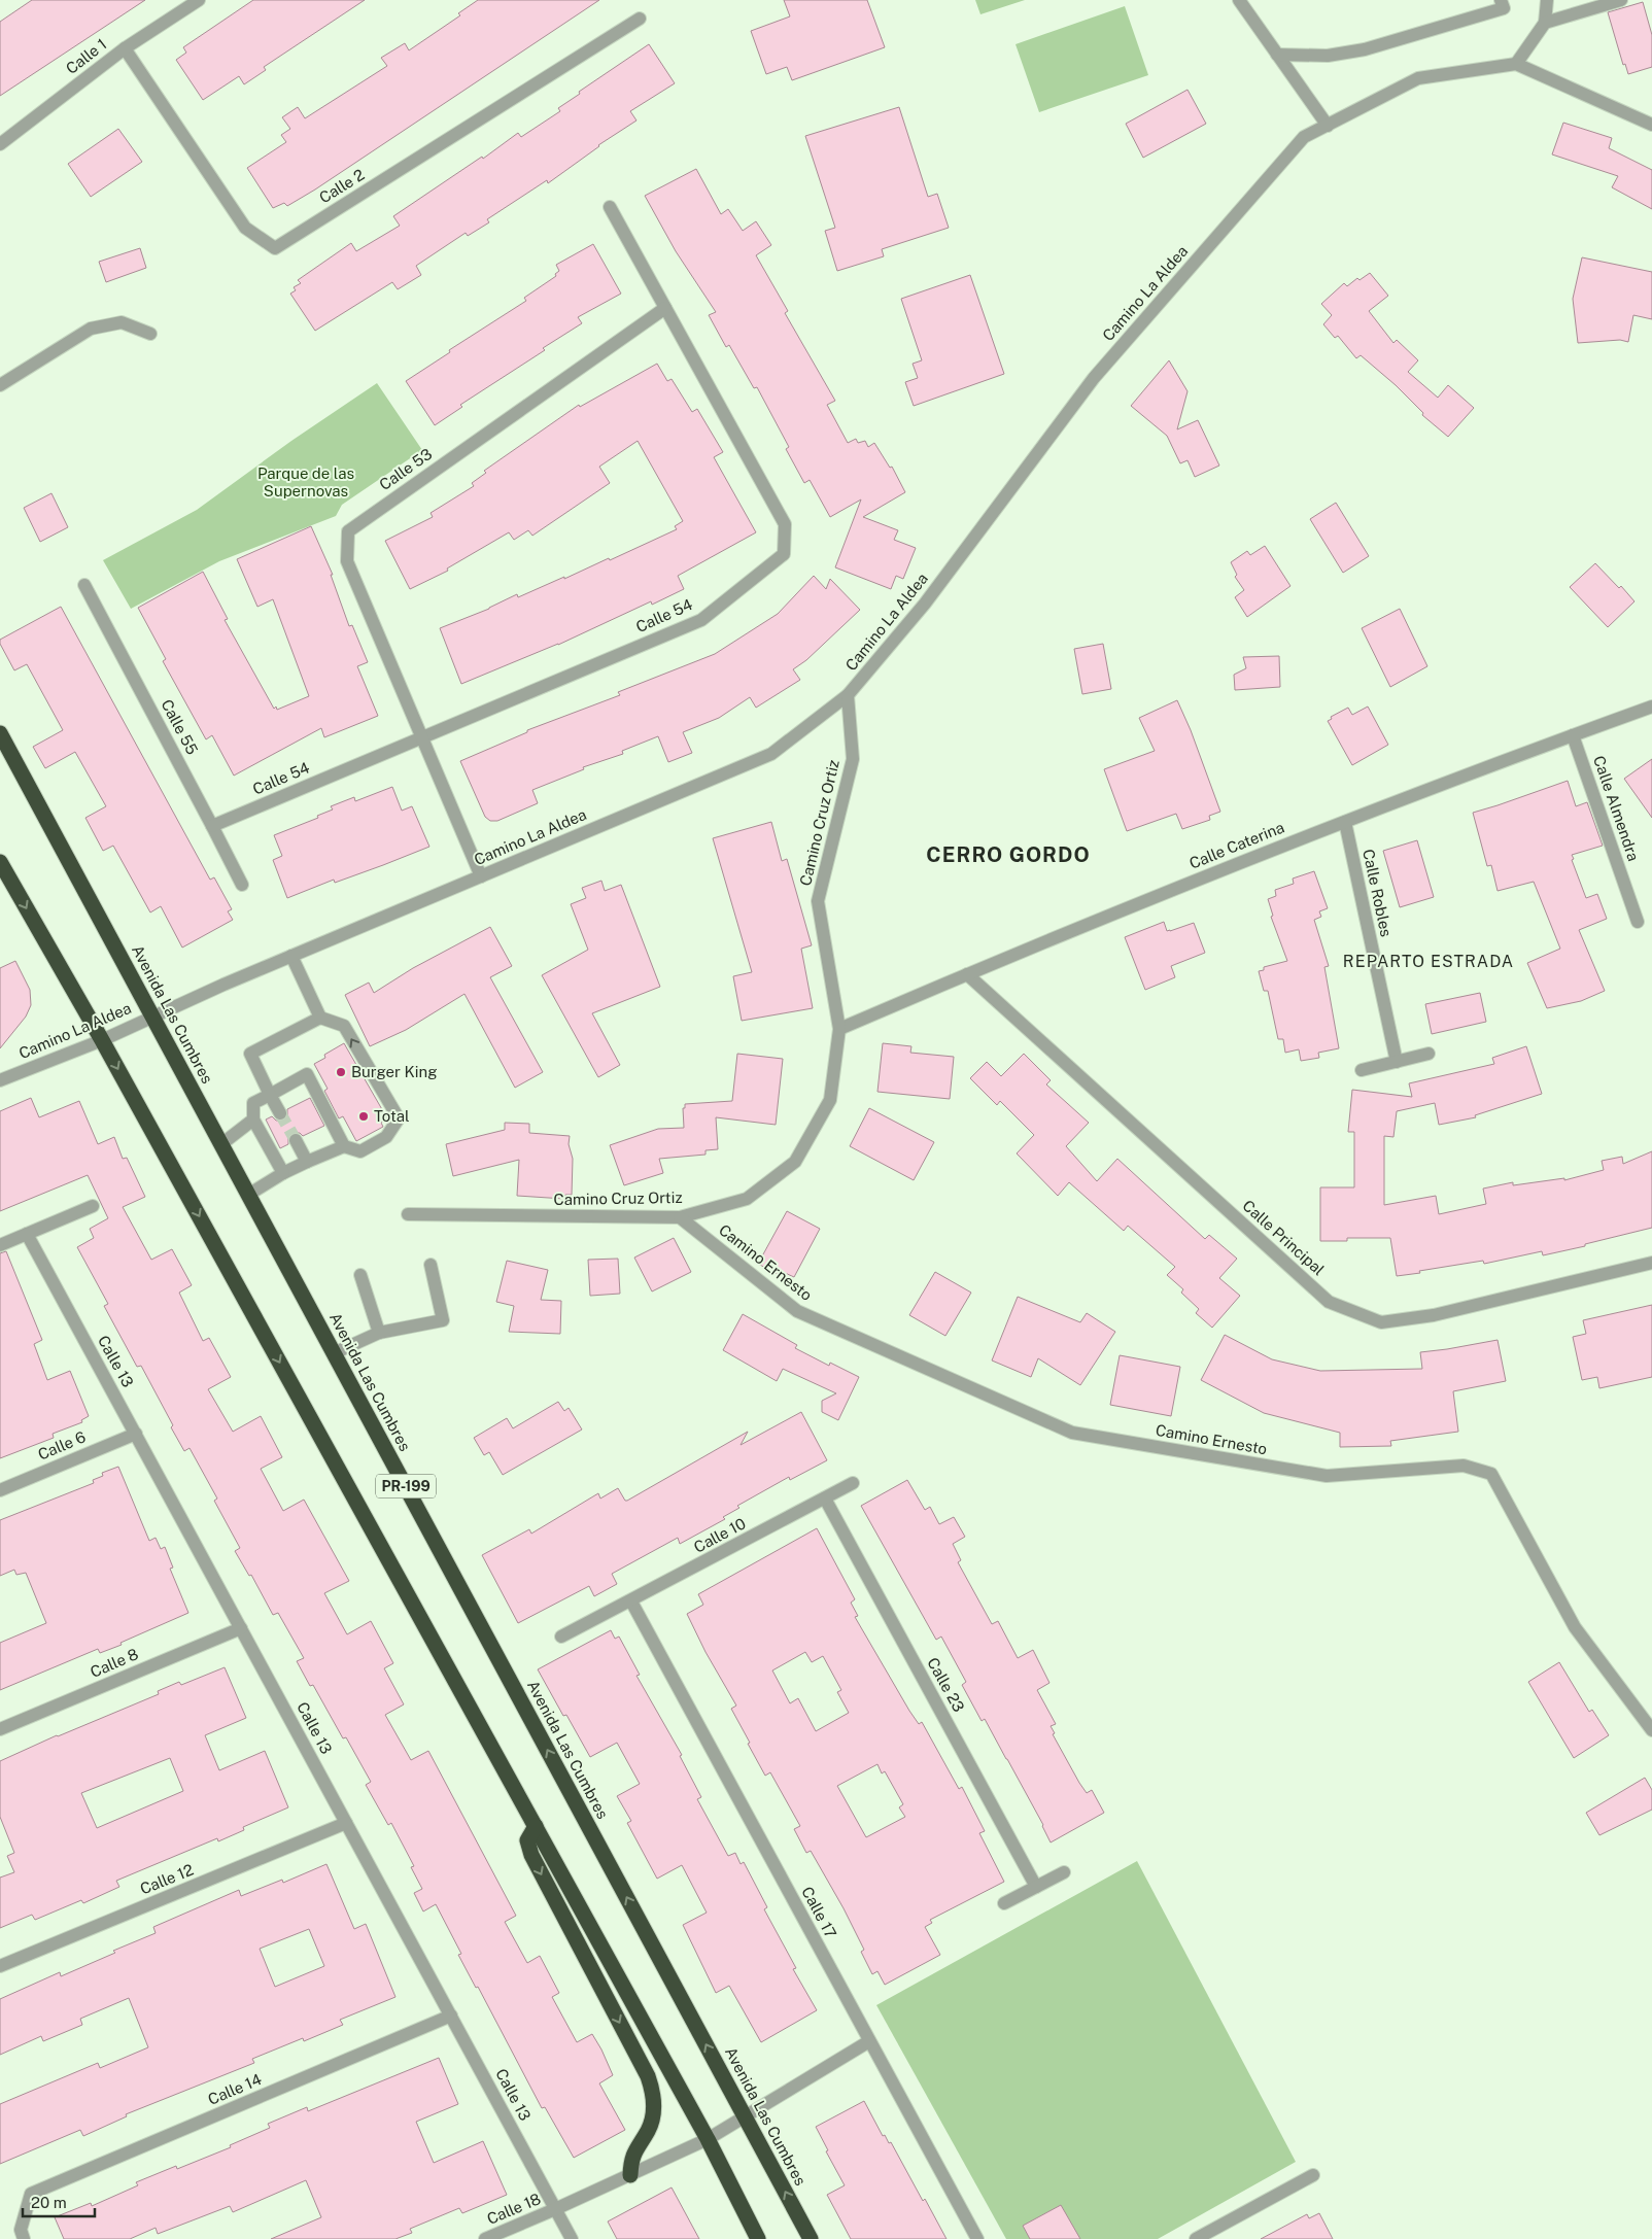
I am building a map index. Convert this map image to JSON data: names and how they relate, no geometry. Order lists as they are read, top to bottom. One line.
{"streets":{"highway":["Avenida Las Cumbres","PR-199"],"street":["Calle 1","Calle 2","Camino La Aldea","Calle 53","Calle 54","Calle 55","Calle Almendra","Camino Cruz Ortiz","Calle Caterina","Calle Robles","Calle Principal","Camino Ernesto","Calle 13","Calle 6","Calle 10","Calle 8","Calle 23","Calle 12","Calle 17","Calle 14","Calle 18"]},"crossings":[["Calle 1","Calle 2"],["Camino La Aldea","Camino Cruz Ortiz"],["Camino La Aldea","Avenida Las Cumbres"],["Camino La Aldea","PR-199"],["Calle 53","Calle 54"],["Calle 54","Calle 55"],["Calle Almendra","Calle Caterina"],["Camino Cruz Ortiz","Calle Caterina"],["Camino Cruz Ortiz","Camino Ernesto"],["Calle Caterina","Calle Robles"],["Calle Caterina","Calle Principal"],["Avenida Las Cumbres","Calle 18"],["Calle 13","Calle 6"],["Calle 13","Calle 8"],["Calle 13","Calle 12"],["Calle 13","Calle 14"],["Calle 13","Calle 18"],["PR-199","Calle 18"],["Calle 10","Calle 23"],["Calle 10","Calle 17"],["Calle 17","Calle 18"]],"districts":["CERRO GORDO","REPARTO ESTRADA"],"parks":["Parque de las Supernovas"],"places":["Burger King","Total"],"scale_bar":"20 m"}
